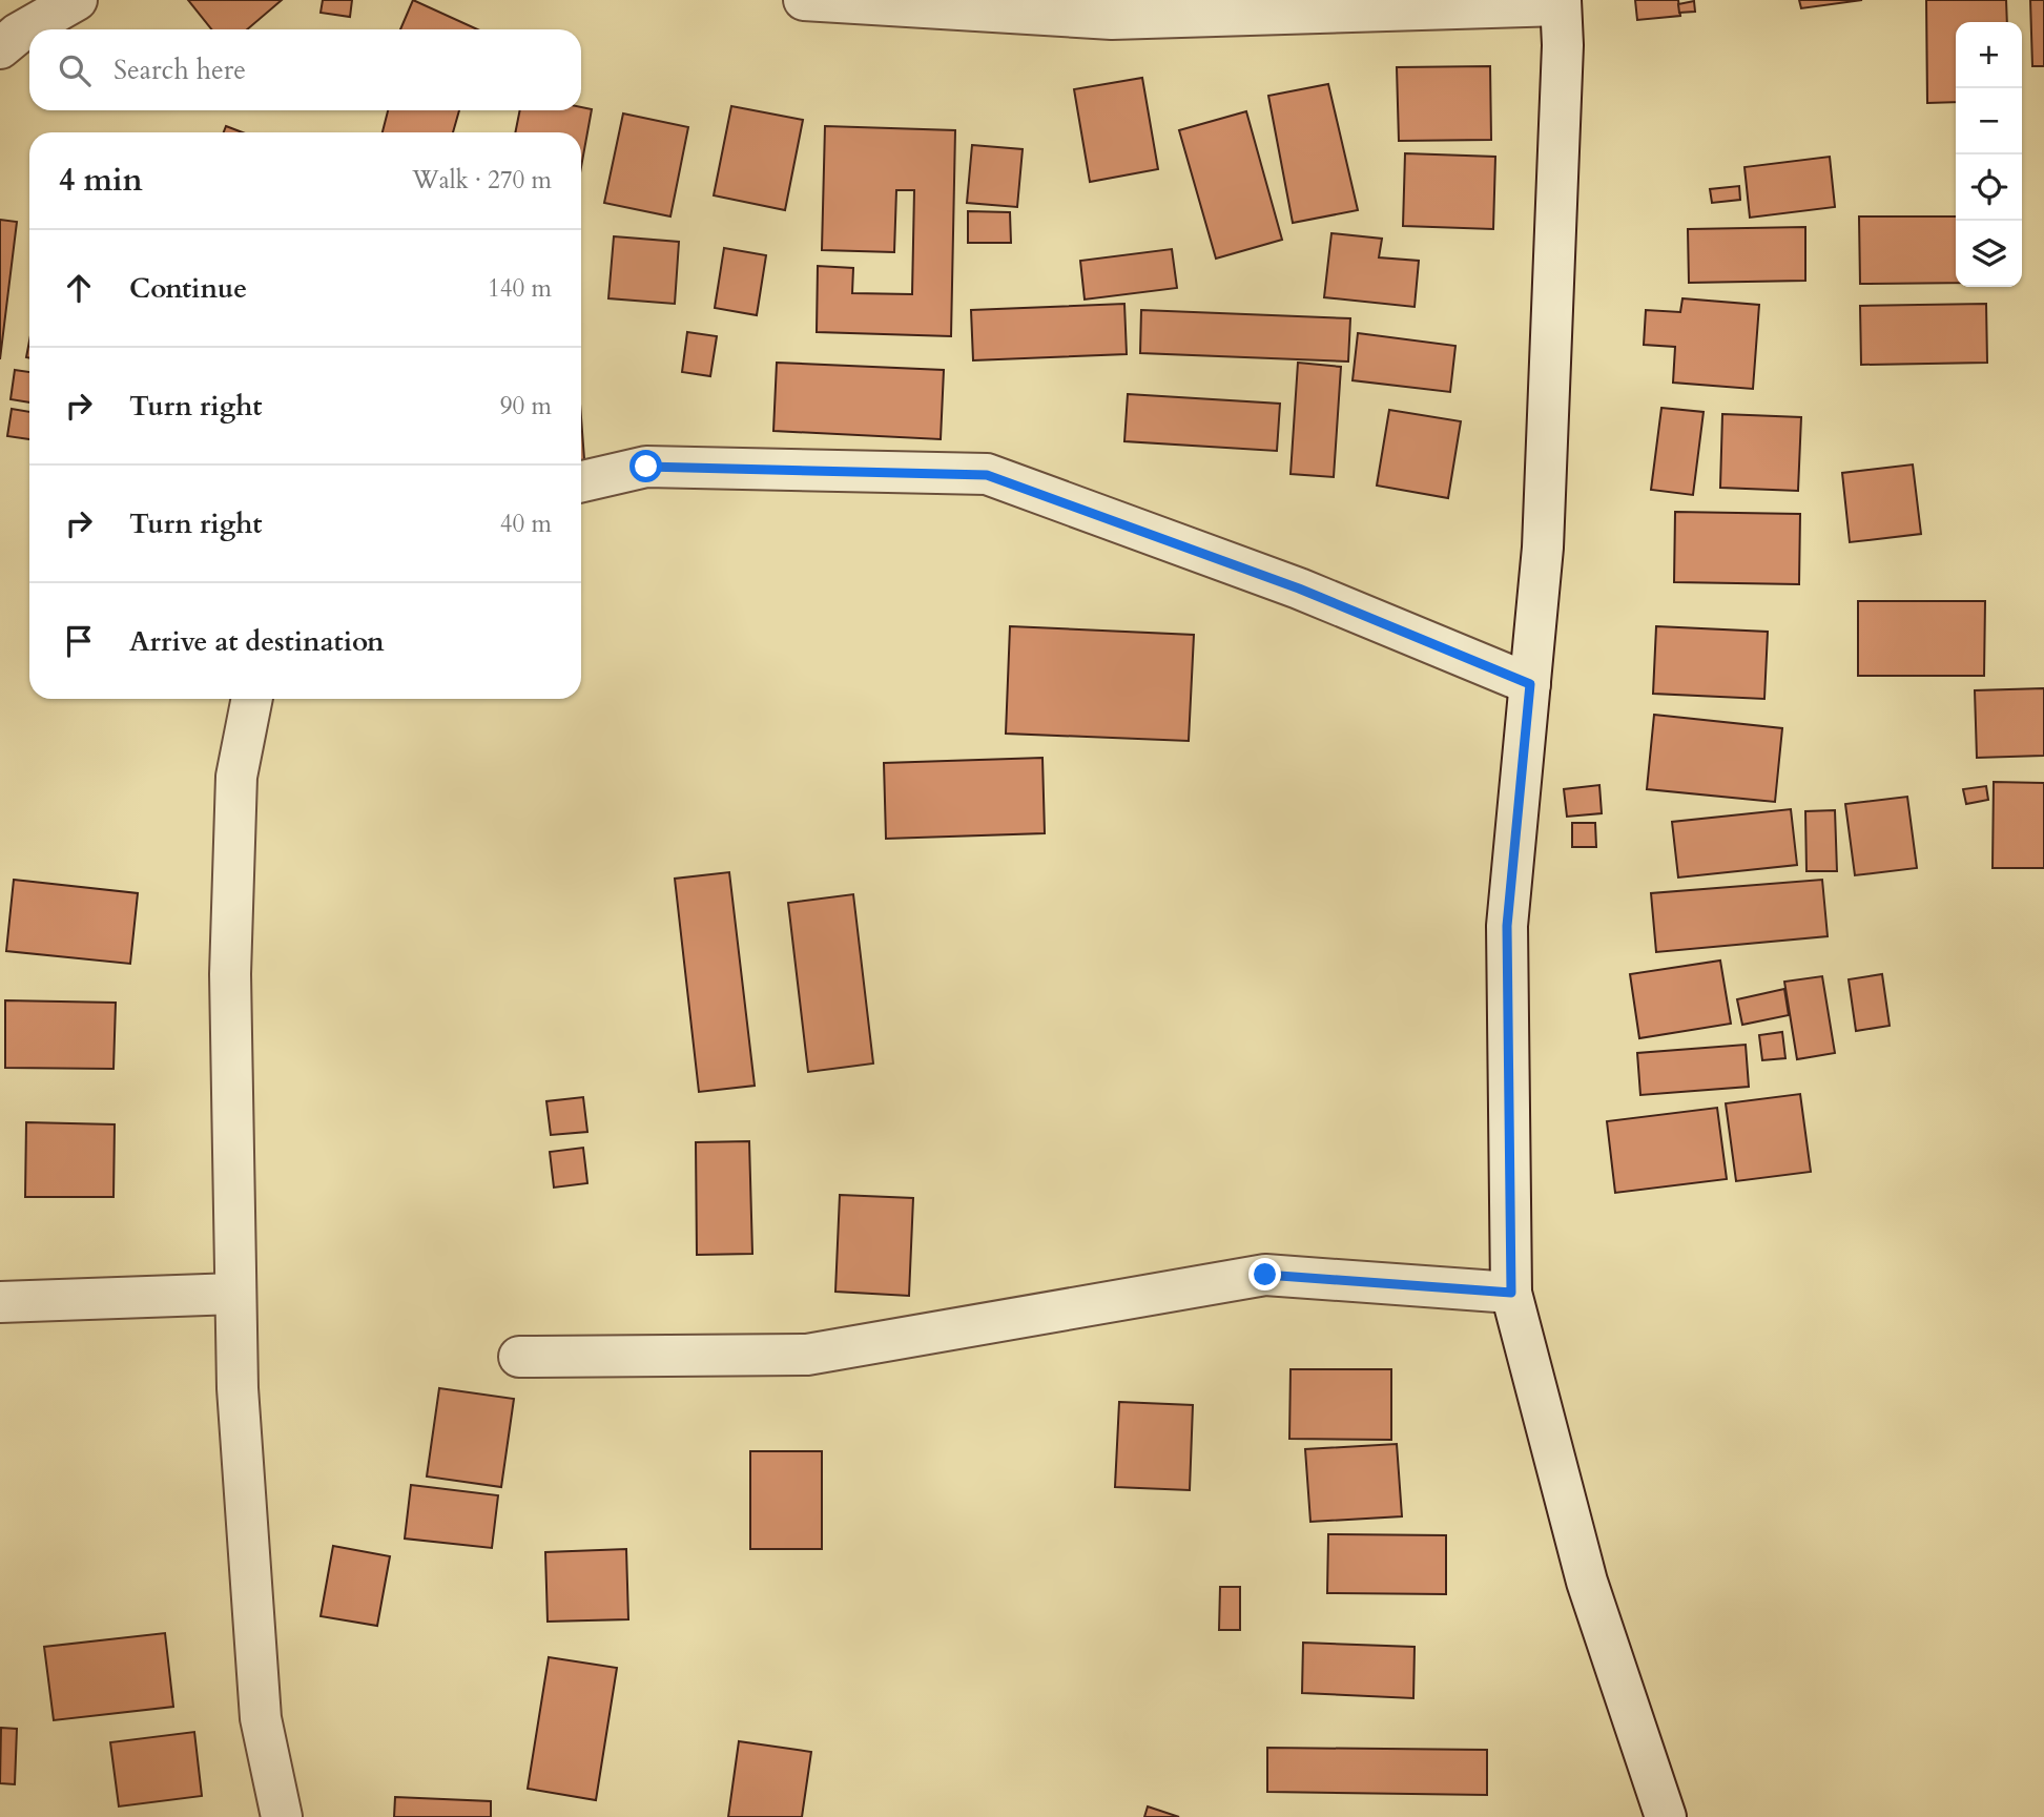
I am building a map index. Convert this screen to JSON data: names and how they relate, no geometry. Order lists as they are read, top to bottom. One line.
{"page":{"map_buttons":["+","−"],"search":"Search here","heading":["4 min","Walk · 270 m"],"list":[["Continue","140 m"],["Turn right","90 m"],["Turn right","40 m"],"Arrive at destination"]}}
